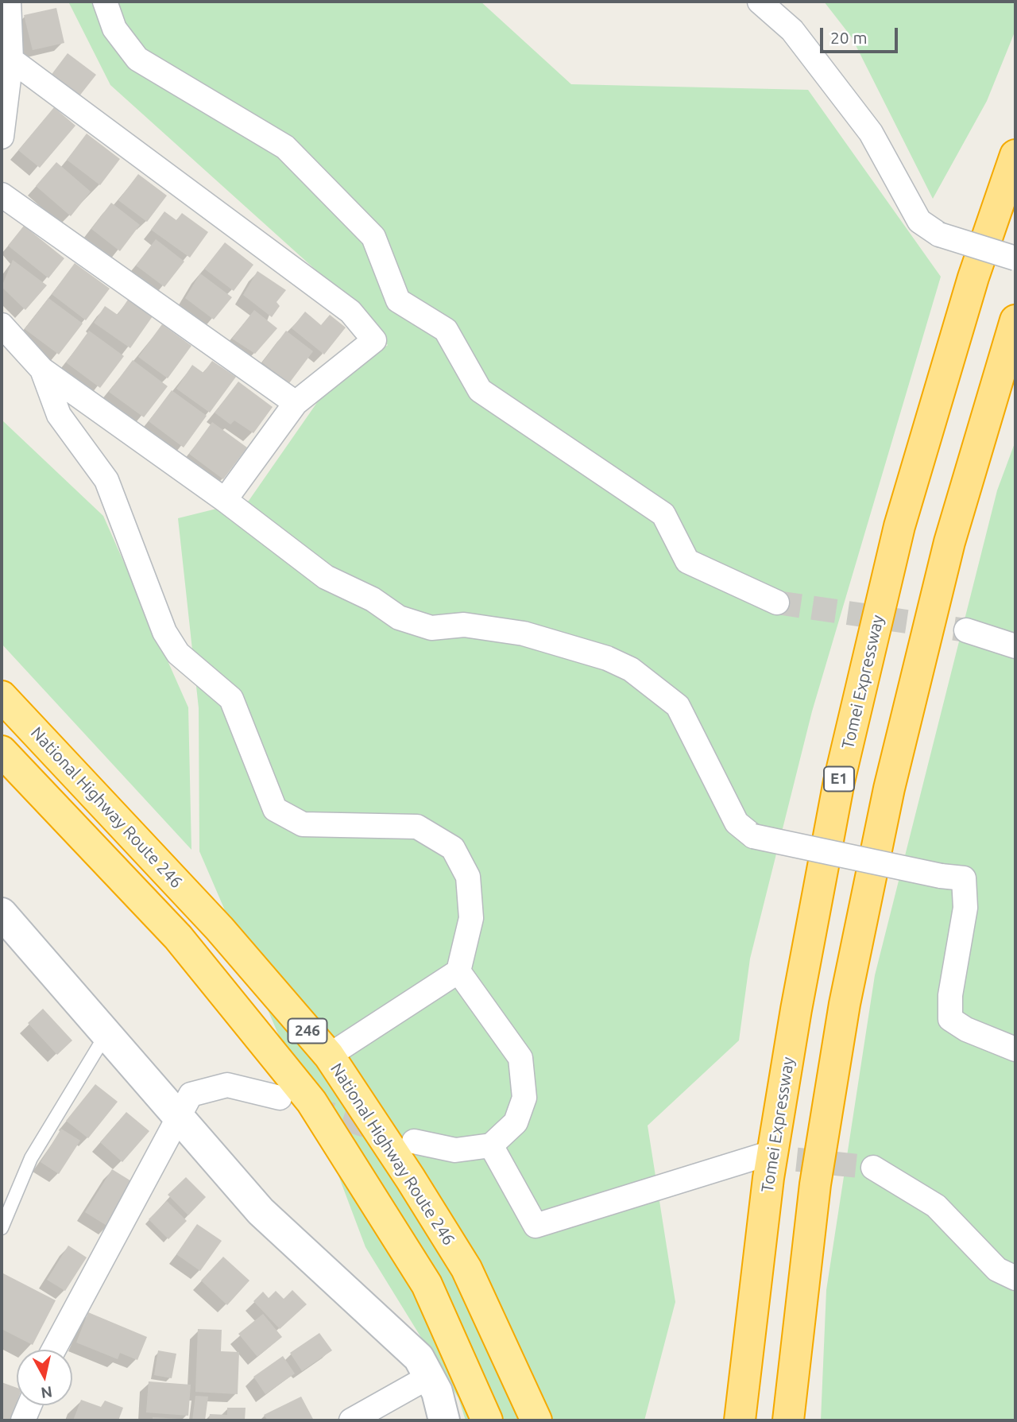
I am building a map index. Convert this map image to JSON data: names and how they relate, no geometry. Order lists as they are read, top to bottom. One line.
{"streets":{"highway":["Tomei Expressway","E1","National Highway Route 246","246"]},"scale_bar":"20 m","north":"bottom"}
